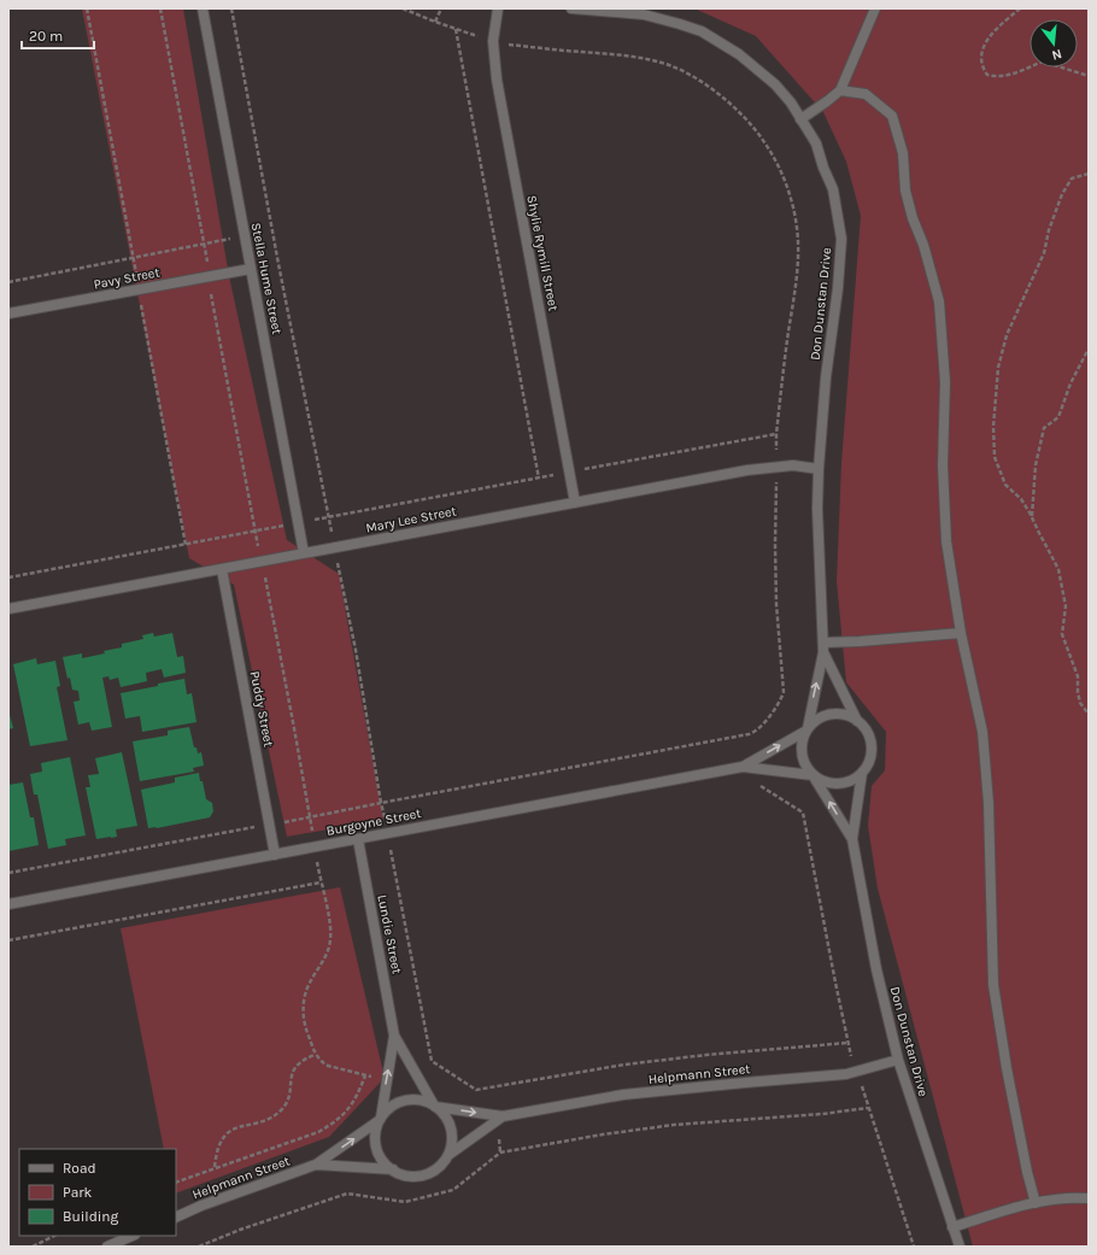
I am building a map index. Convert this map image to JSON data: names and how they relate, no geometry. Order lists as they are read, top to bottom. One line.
{"streets":{"street":["Shylie Rymill Street","Pavy Street","Stella Hume Street","Don Dunstan Drive","Mary Lee Street","Puddy Street","Burgoyne Street","Lundie Street","Helpmann Street"]},"crossings":[["Shylie Rymill Street","Mary Lee Street"],["Pavy Street","Stella Hume Street"],["Stella Hume Street","Mary Lee Street"],["Don Dunstan Drive","Mary Lee Street"],["Don Dunstan Drive","Burgoyne Street"],["Don Dunstan Drive","Helpmann Street"],["Mary Lee Street","Puddy Street"],["Puddy Street","Burgoyne Street"],["Burgoyne Street","Lundie Street"],["Lundie Street","Helpmann Street"]],"legend":["Road","Park","Building"],"scale_bar":"20 m","north":"bottom"}
